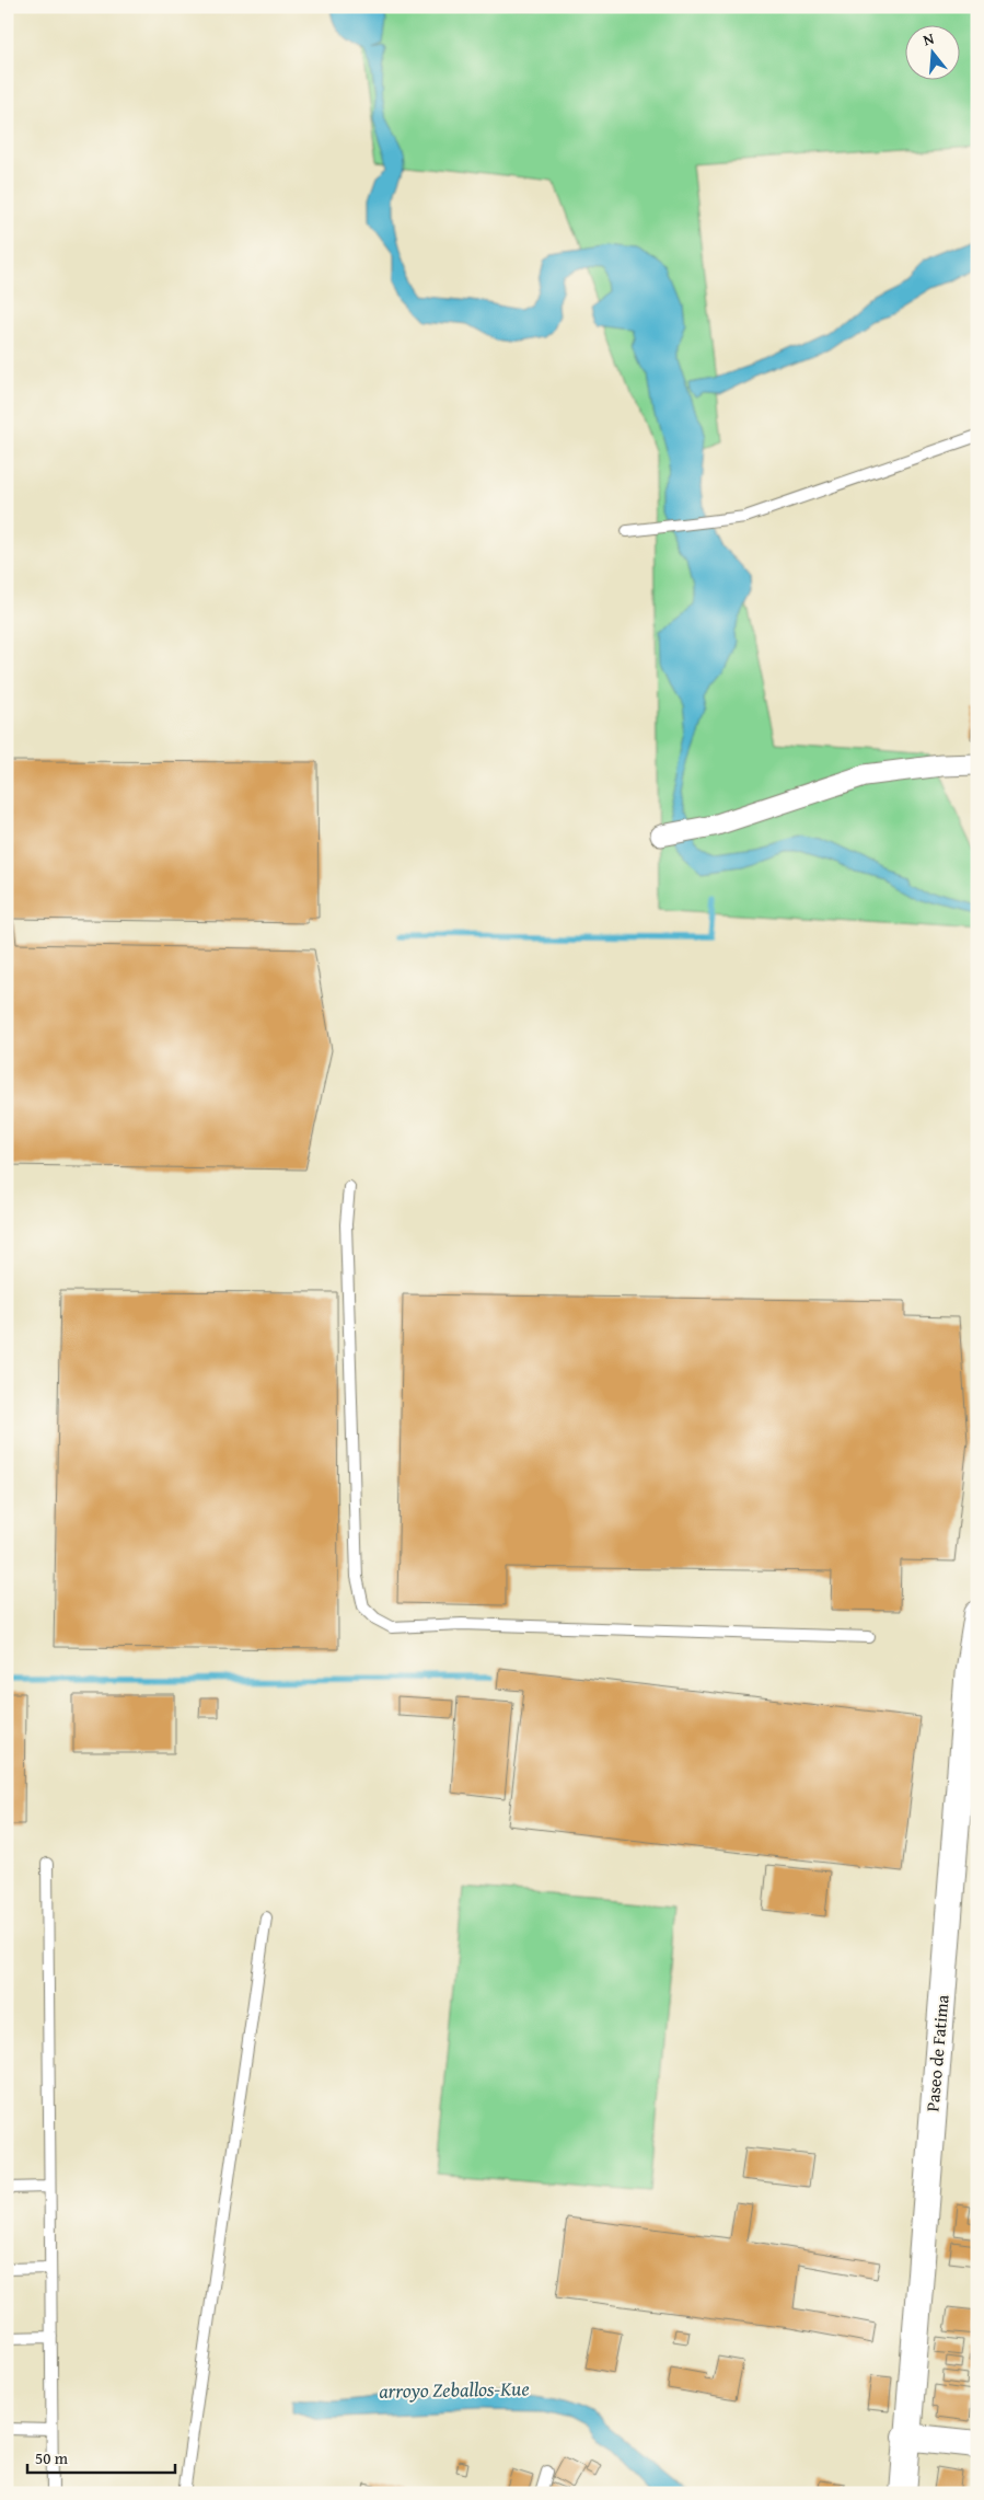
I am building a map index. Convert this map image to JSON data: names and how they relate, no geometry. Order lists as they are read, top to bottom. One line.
{"streets":{"street":["Paseo de Fatima"]},"water":["arroyo Zeballos-Kue"],"scale_bar":"50 m","north":"top"}
